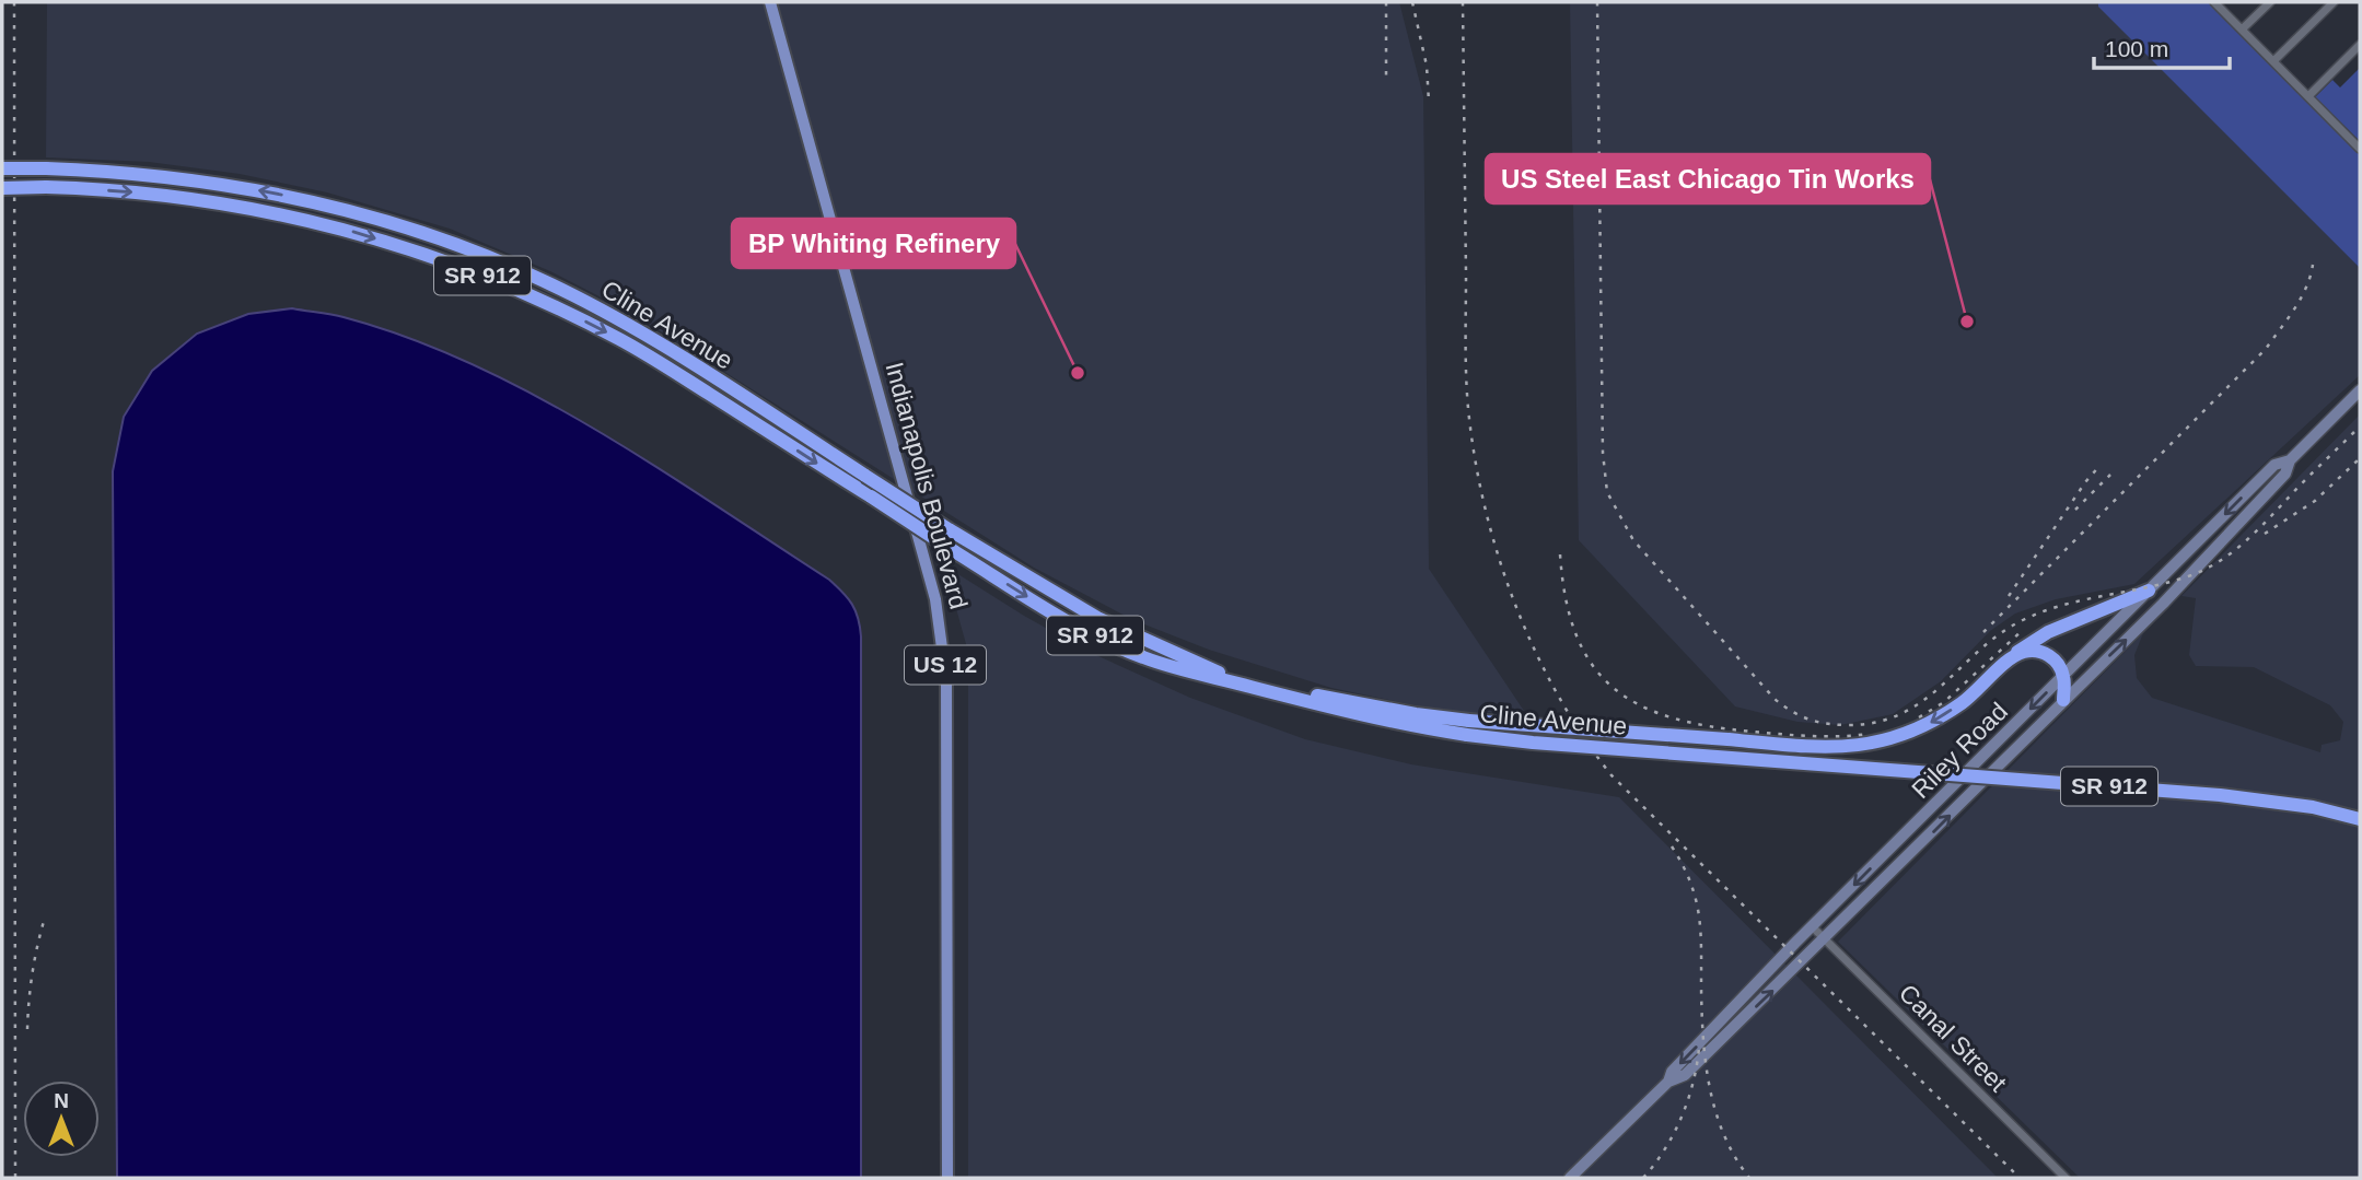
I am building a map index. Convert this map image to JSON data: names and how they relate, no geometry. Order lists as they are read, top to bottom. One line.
{"streets":{"highway":["SR 912","Cline Avenue"],"main road":["Indianapolis Boulevard","US 12","Riley Road"],"street":["Canal Street"]},"crossings":[["Riley Road","Canal Street"]],"places":["US Steel East Chicago Tin Works","BP Whiting Refinery"],"scale_bar":"100 m","north":"top"}
